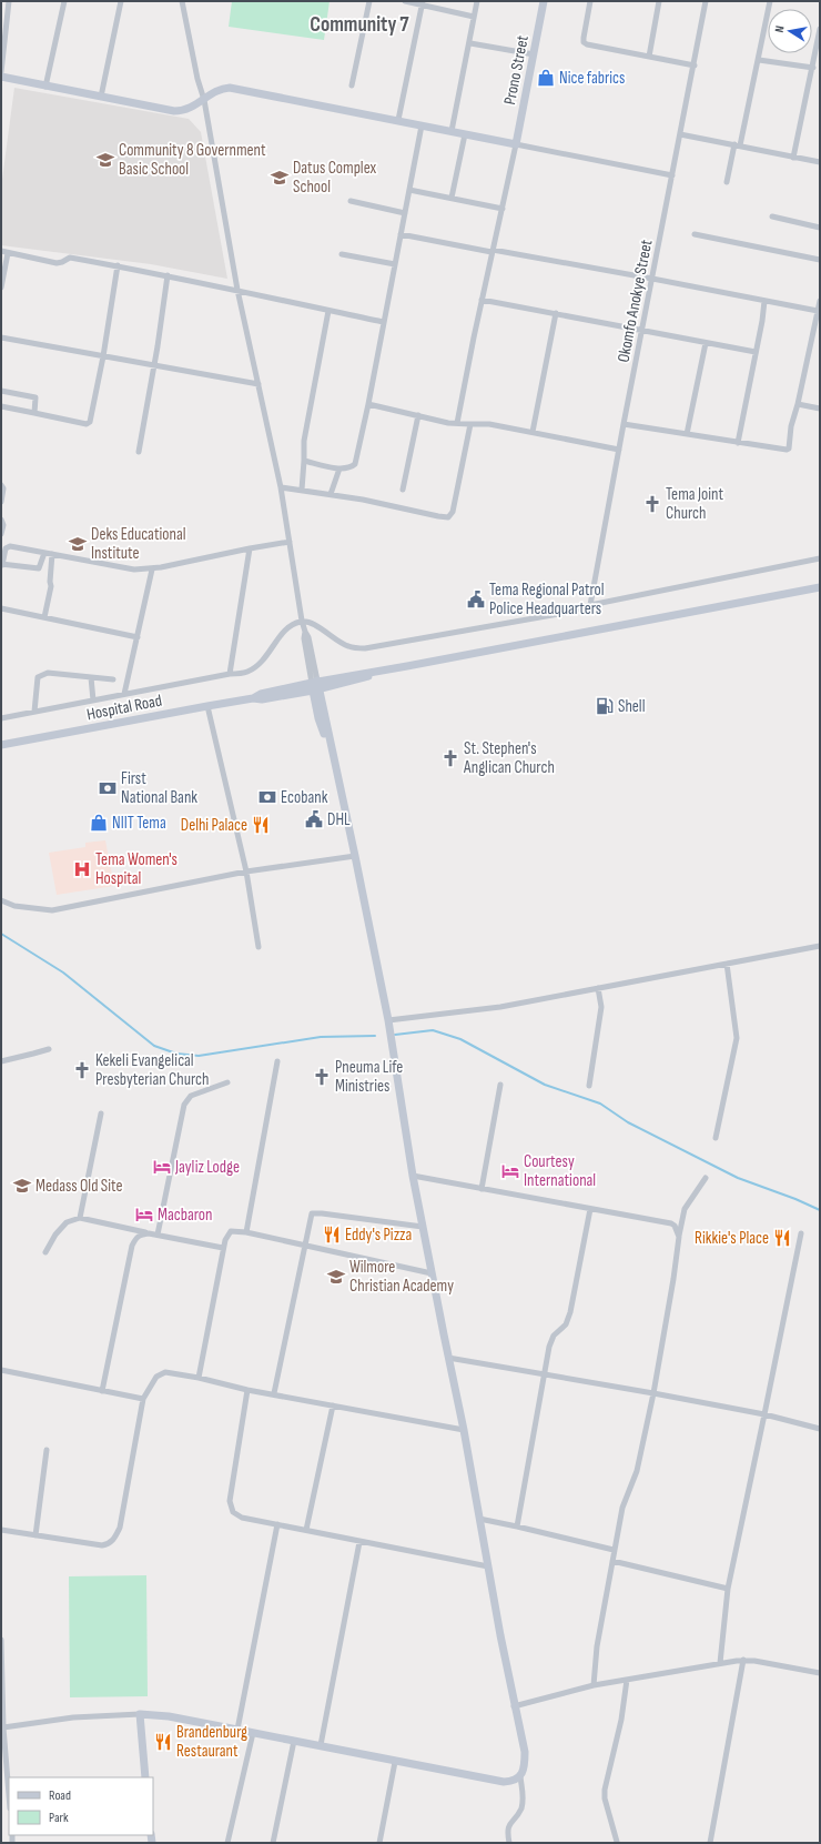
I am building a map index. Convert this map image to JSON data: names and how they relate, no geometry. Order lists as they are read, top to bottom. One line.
{"streets":{"street":["Prono Street","Okomfo Anokye Street","Hospital Road"]},"districts":["Community 7"],"places":{"shop":["Nice fabrics","NIIT Tema"],"school or university":["Community 8 Government Basic School","Datus Complex School","Deks Educational Institute","Medass Old Site","Wilmore Christian Academy"],"church":["Tema Joint Church","St. Stephen's Anglican Church","Kekeli Evangelical Presbyterian Church","Pneuma Life Ministries"],"public building":["Tema Regional Patrol Police Headquarters","DHL"],"fuel station":["Shell"],"bank":["First National Bank","Ecobank"],"restaurant":["Delhi Palace","Eddy's Pizza","Rikkie's Place","Brandenburg Restaurant"],"hospital":["Tema Women's Hospital"],"hotel":["Jayliz Lodge","Courtesy International","Macbaron"]},"legend":["Road","Park"],"north":"left"}
